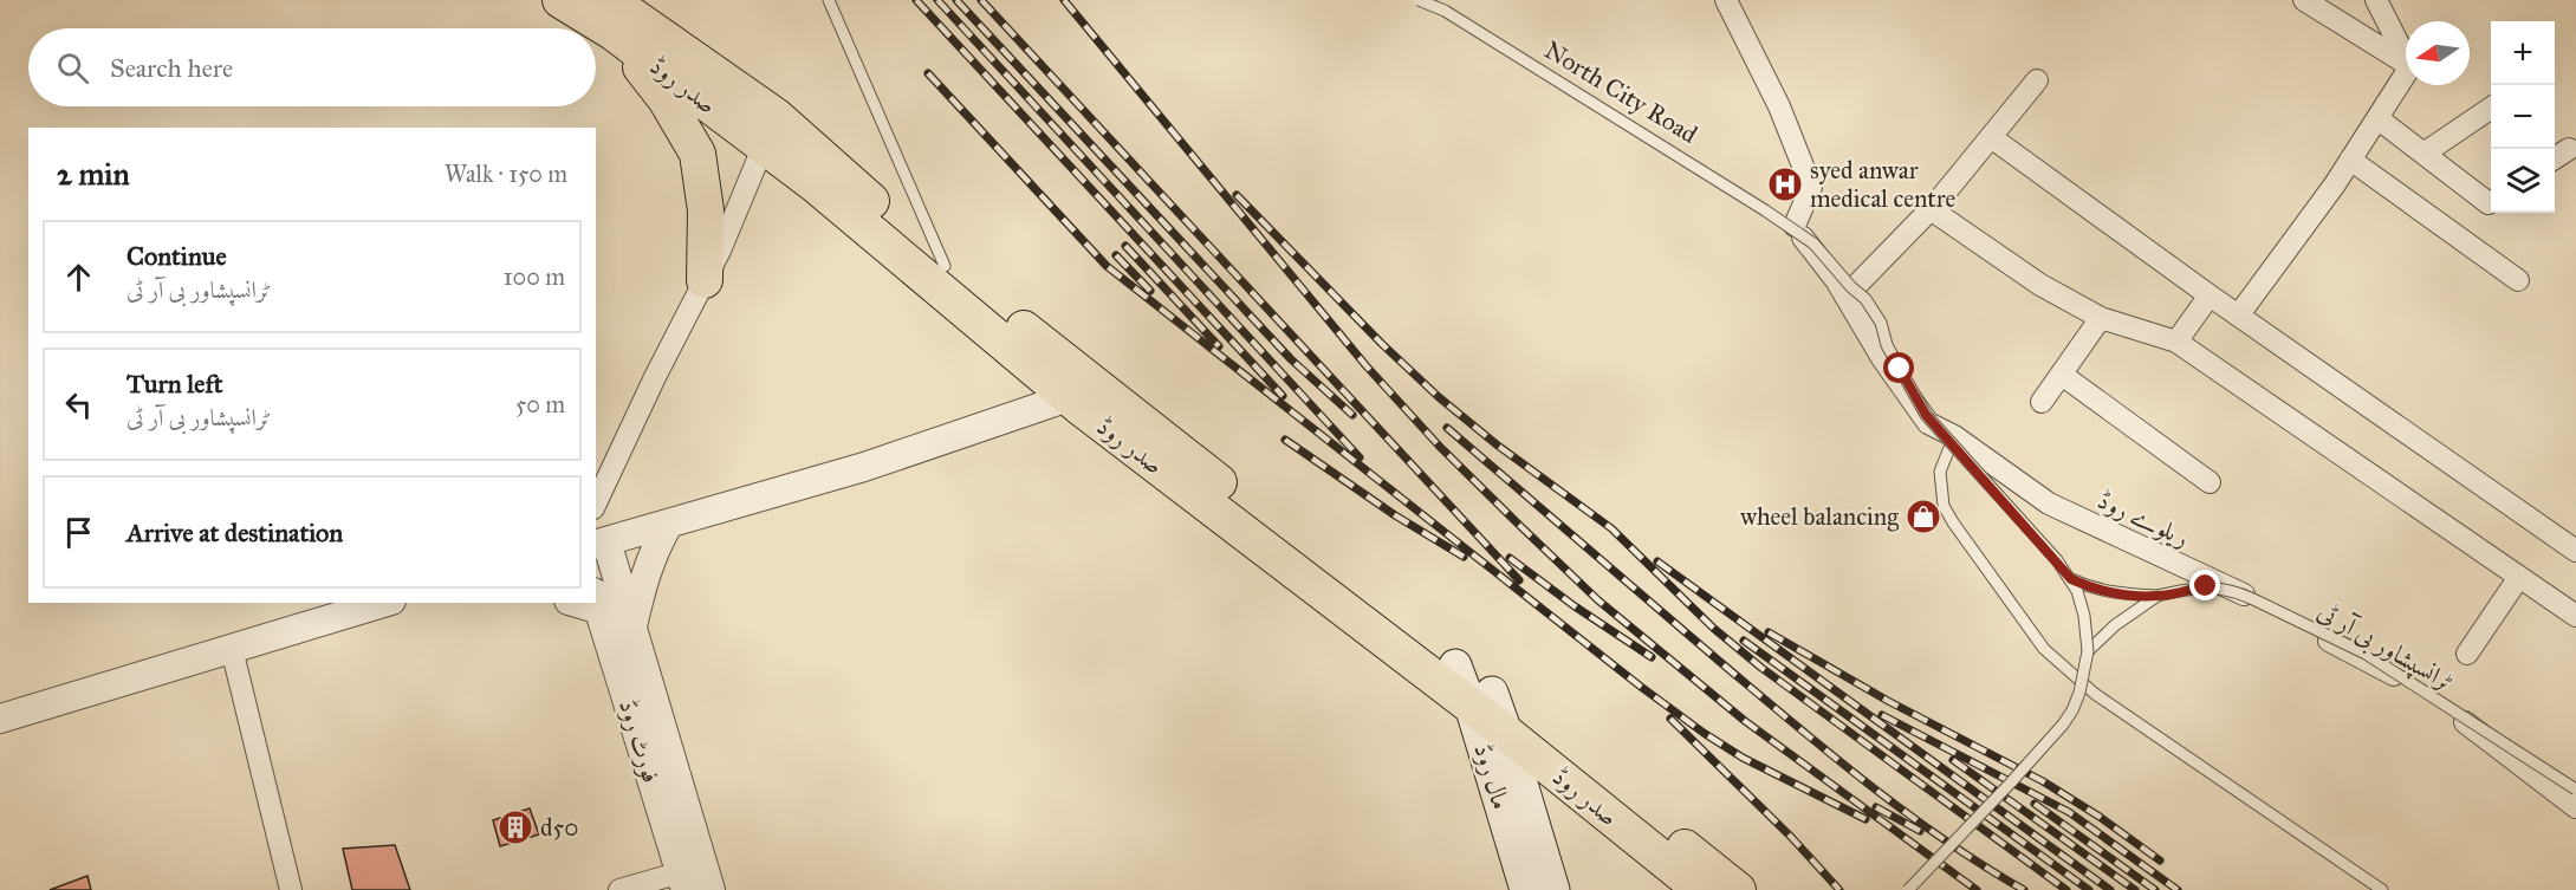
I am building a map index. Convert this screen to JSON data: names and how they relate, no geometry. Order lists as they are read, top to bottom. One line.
{"streets":{"main road":["صدر روڈ","مال روڈ"],"street":["North City Road","ریلوے روڈ","فورٹ روڈ"],"lane":["ٹرانسپشاور بی آر ٹی"]},"crossings":[["صدر روڈ","مال روڈ"],["North City Road","ریلوے روڈ"],["North City Road","ٹرانسپشاور بی آر ٹی"]],"places":{"hospital":["syed anwar medical centre"],"shop":["wheel balancing"],"building":["d50"]},"north":"left","page":{"map_buttons":["+","−"],"search":"Search here","heading":["2 min","Walk · 150 m"],"list":[["Continue","ٹرانسپشاور بی آر ٹی","100 m"],["Turn left","ٹرانسپشاور بی آر ٹی","50 m"],"Arrive at destination"]}}
